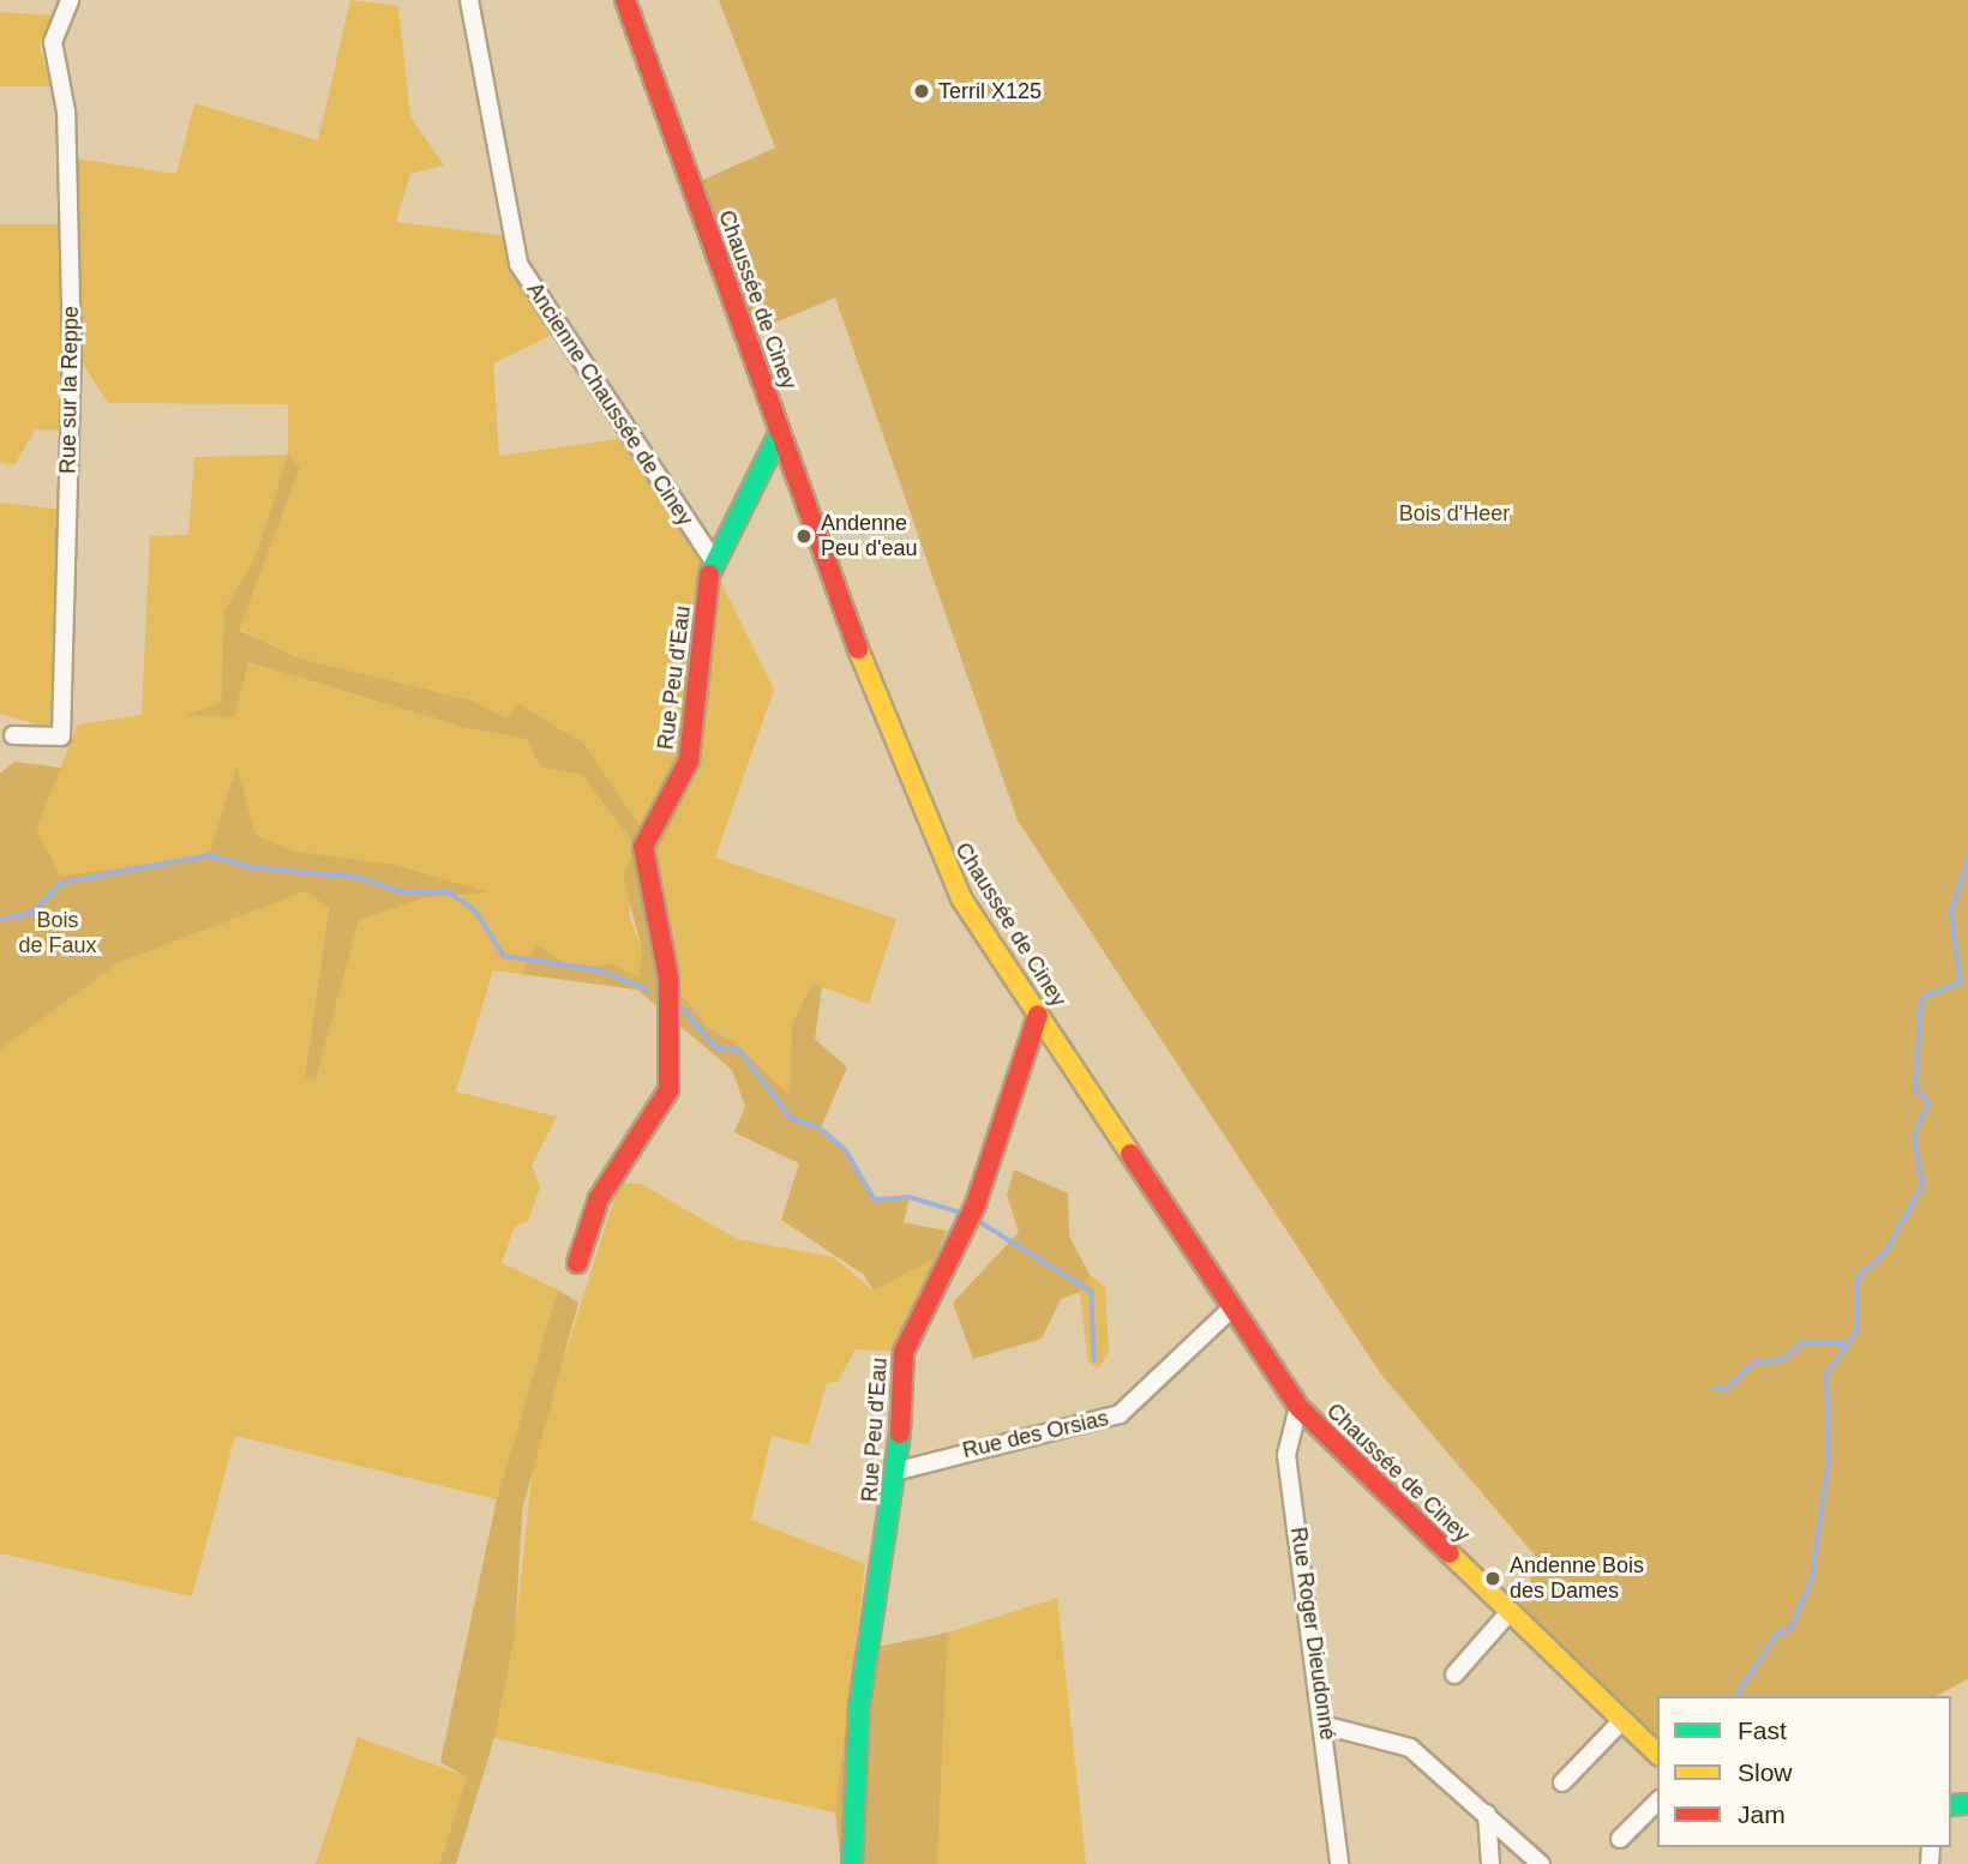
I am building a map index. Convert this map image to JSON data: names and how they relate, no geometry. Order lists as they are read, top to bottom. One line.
{"streets":{"main road":["Chaussée de Ciney","Rue Peu d'Eau"],"street":["Rue sur la Reppe","Ancienne Chaussée de Ciney","Rue des Orsias","Rue Roger Dieudonné"]},"crossings":[["Chaussée de Ciney","Rue Peu d'Eau"],["Chaussée de Ciney","Rue des Orsias"],["Chaussée de Ciney","Rue Roger Dieudonné"],["Ancienne Chaussée de Ciney","Rue Peu d'Eau"],["Rue Peu d'Eau","Rue des Orsias"]],"parks":["Bois d'Heer","Bois de Faux"],"places":["Terril X125","Andenne Peu d'eau","Andenne Bois des Dames"],"legend":["Fast","Slow","Jam"]}
